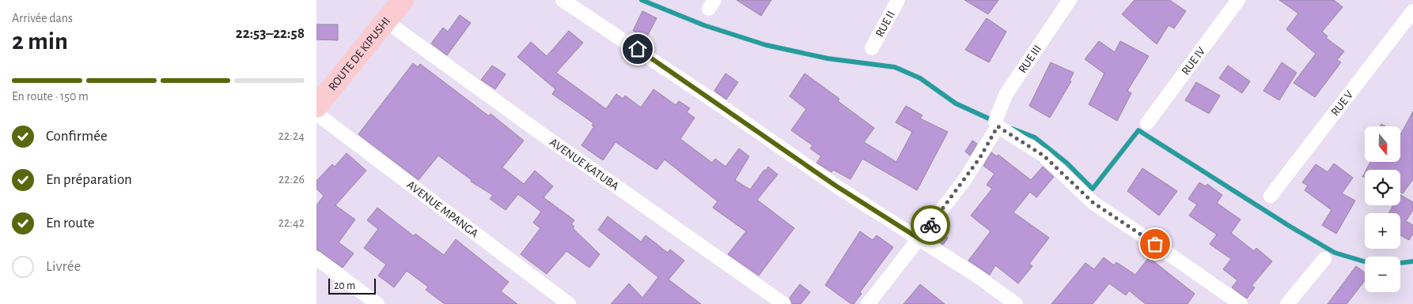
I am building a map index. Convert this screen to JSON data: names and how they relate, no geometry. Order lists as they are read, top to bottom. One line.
{"streets":{"highway":["ROUTE DE KIPUSHI"],"street":["RUE II","RUE III","RUE IV","RUE V","AVENUE KATUBA","AVENUE MPANGA"]},"crossings":[["ROUTE DE KIPUSHI","AVENUE KATUBA"]],"scale_bar":"20 m","north":"bottom","page":{"heading":["2 min","Arrivée dans","22:53–22:58"],"bar":"En route · 150 m","list":[["Confirmée","22:24"],["En préparation","22:26"],["En route","22:42"],"Livrée"],"map_buttons":["+","−"],"scale":"20 m"}}
